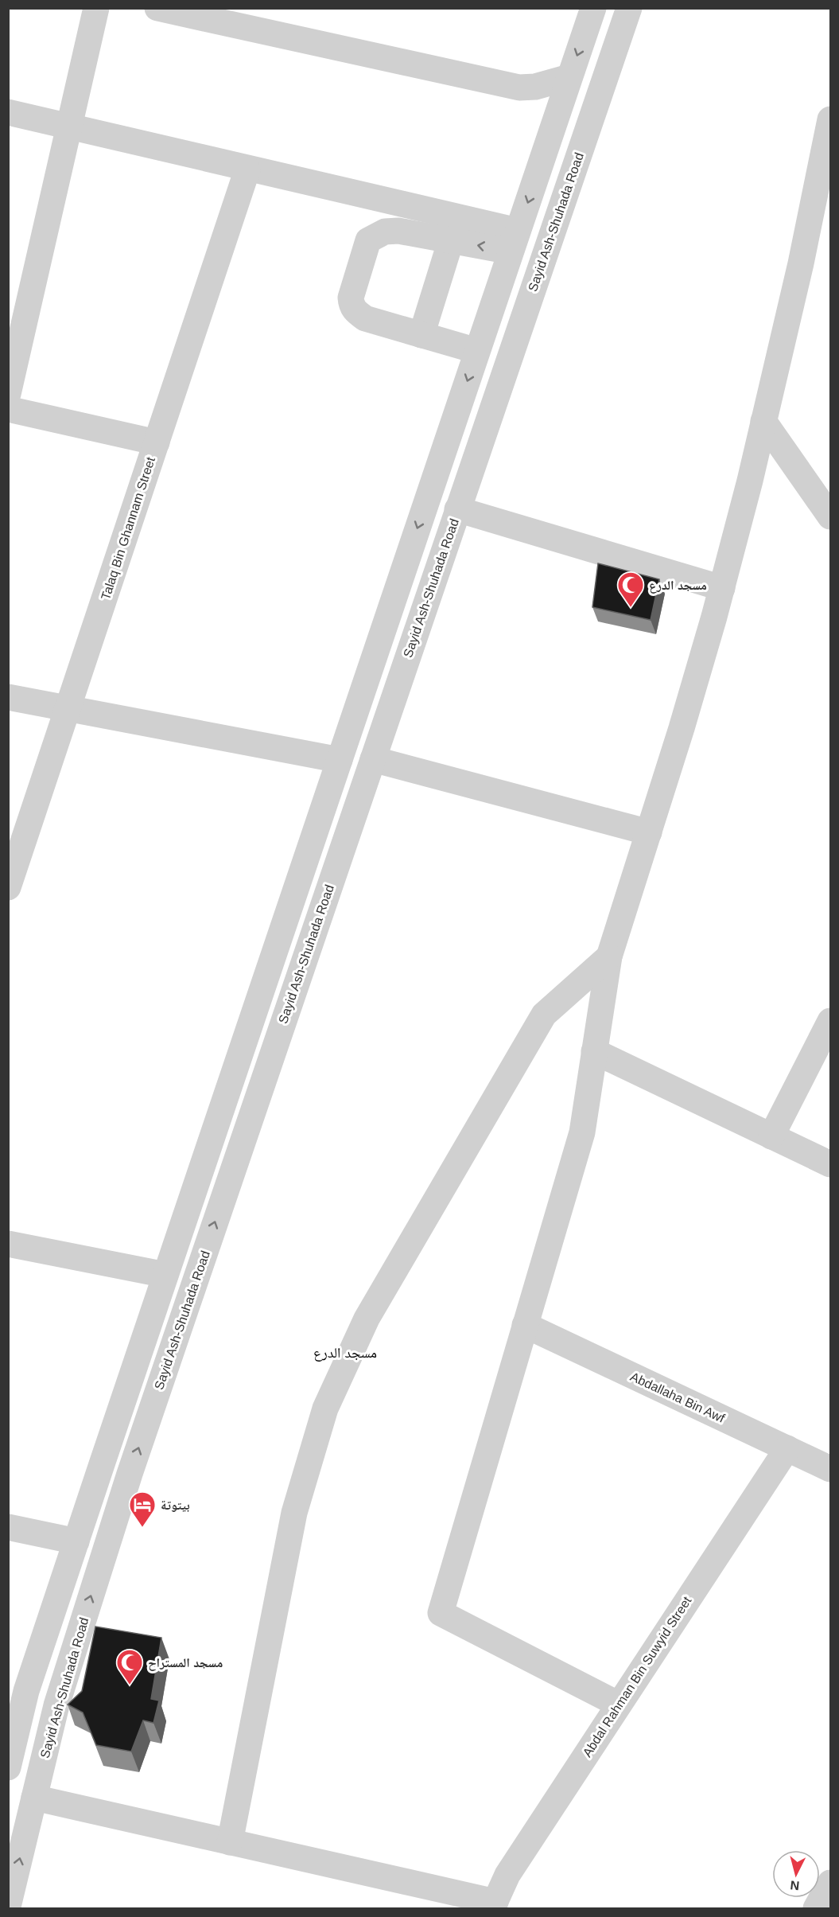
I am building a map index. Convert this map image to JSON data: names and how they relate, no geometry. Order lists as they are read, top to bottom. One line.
{"streets":{"street":["Sayid Ash-Shuhada Road","Talaq Bin Ghannam Street","Abdallaha Bin Awf","Abdal Rahman Bin Suwyid Street"]},"crossings":[["Abdallaha Bin Awf","Abdal Rahman Bin Suwyid Street"]],"districts":["مسجد الدرع"],"places":{"mosque":["مسجد الدرع","مسجد المستراح"],"hotel":["بيتوتة"]},"north":"bottom"}
